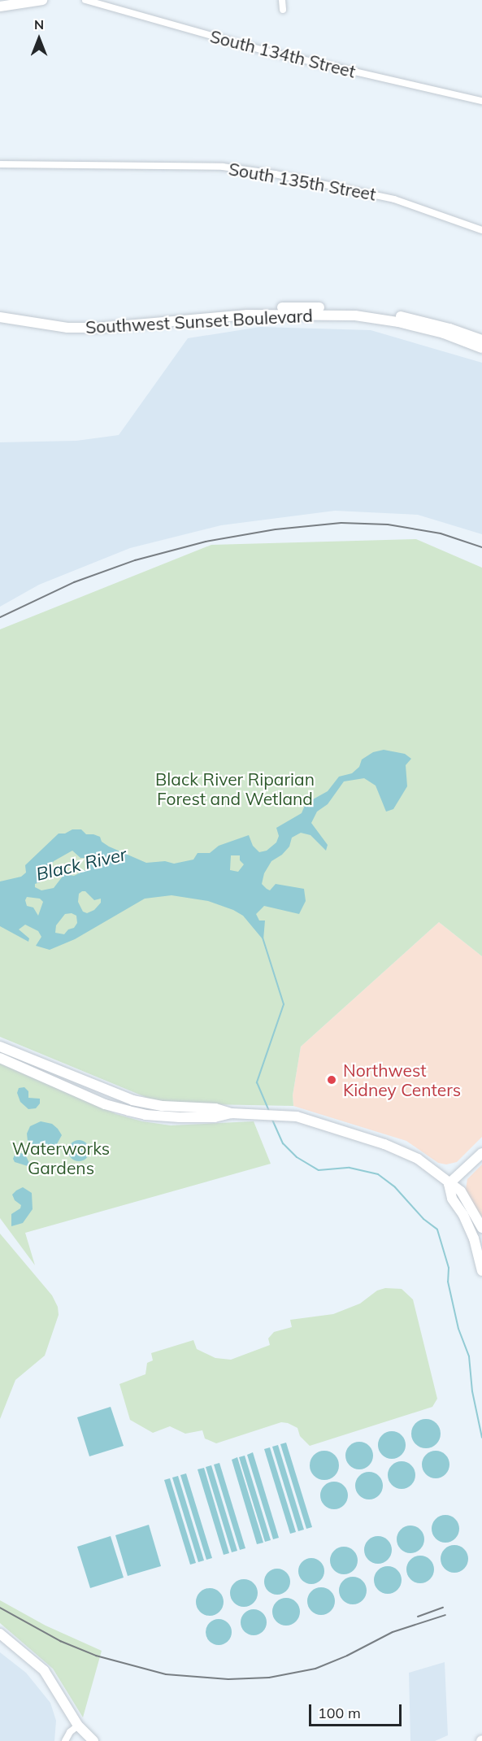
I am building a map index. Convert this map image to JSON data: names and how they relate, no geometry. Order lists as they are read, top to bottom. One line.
{"streets":{"street":["South 134th Street","South 135th Street","Southwest Sunset Boulevard"]},"water":["Black River"],"parks":["Black River Riparian Forest and Wetland","Waterworks Gardens"],"places":["Northwest Kidney Centers"],"scale_bar":"100 m","north":"top"}
